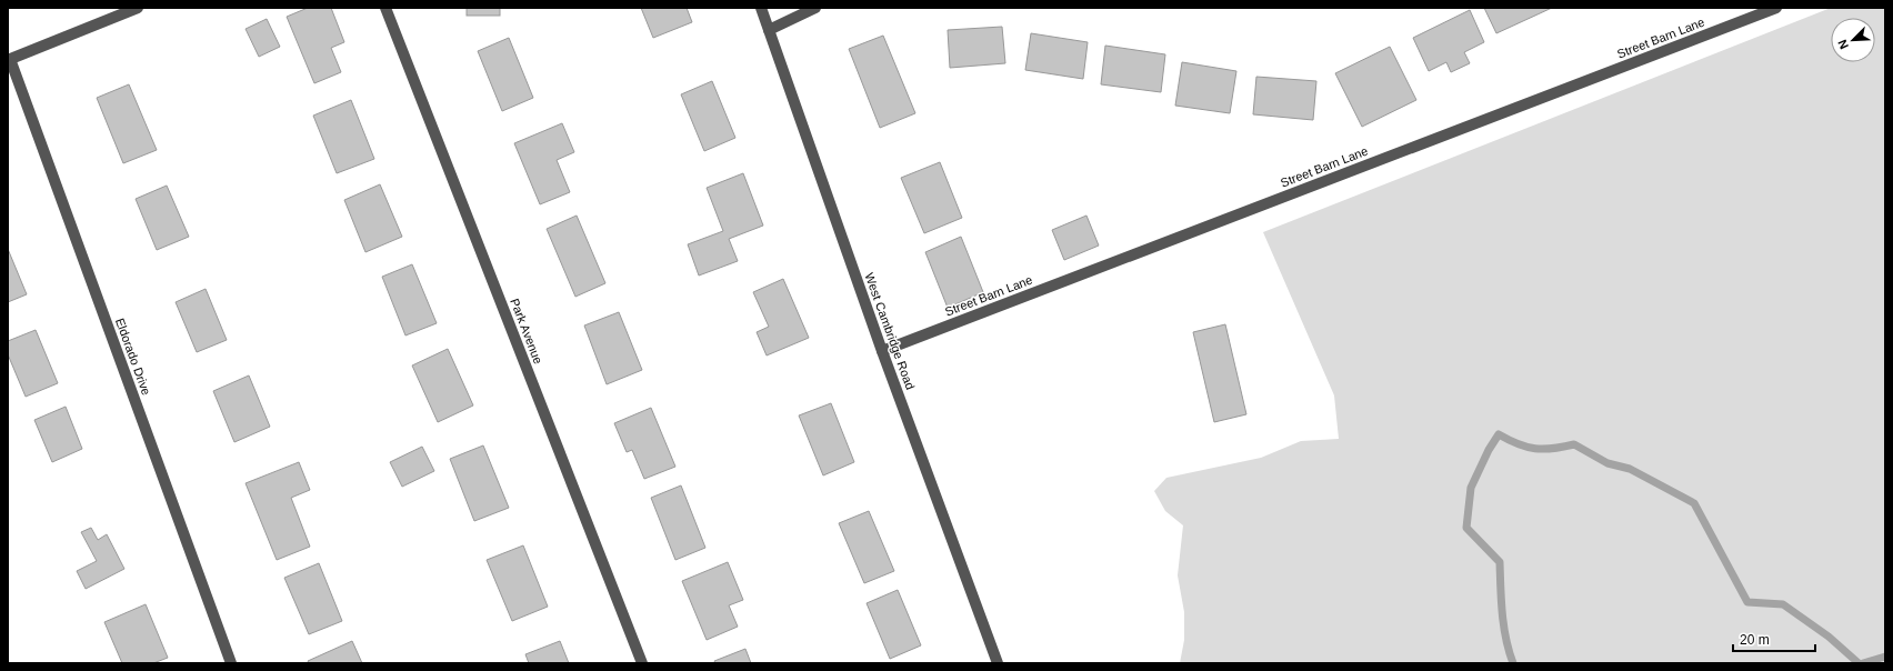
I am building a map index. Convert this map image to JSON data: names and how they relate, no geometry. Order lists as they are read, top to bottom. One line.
{"streets":{"street":["Street Barn Lane","Park Avenue","West Cambridge Road","Eldorado Drive"]},"crossings":[["Street Barn Lane","West Cambridge Road"]],"scale_bar":"20 m","north":"bottom left"}
